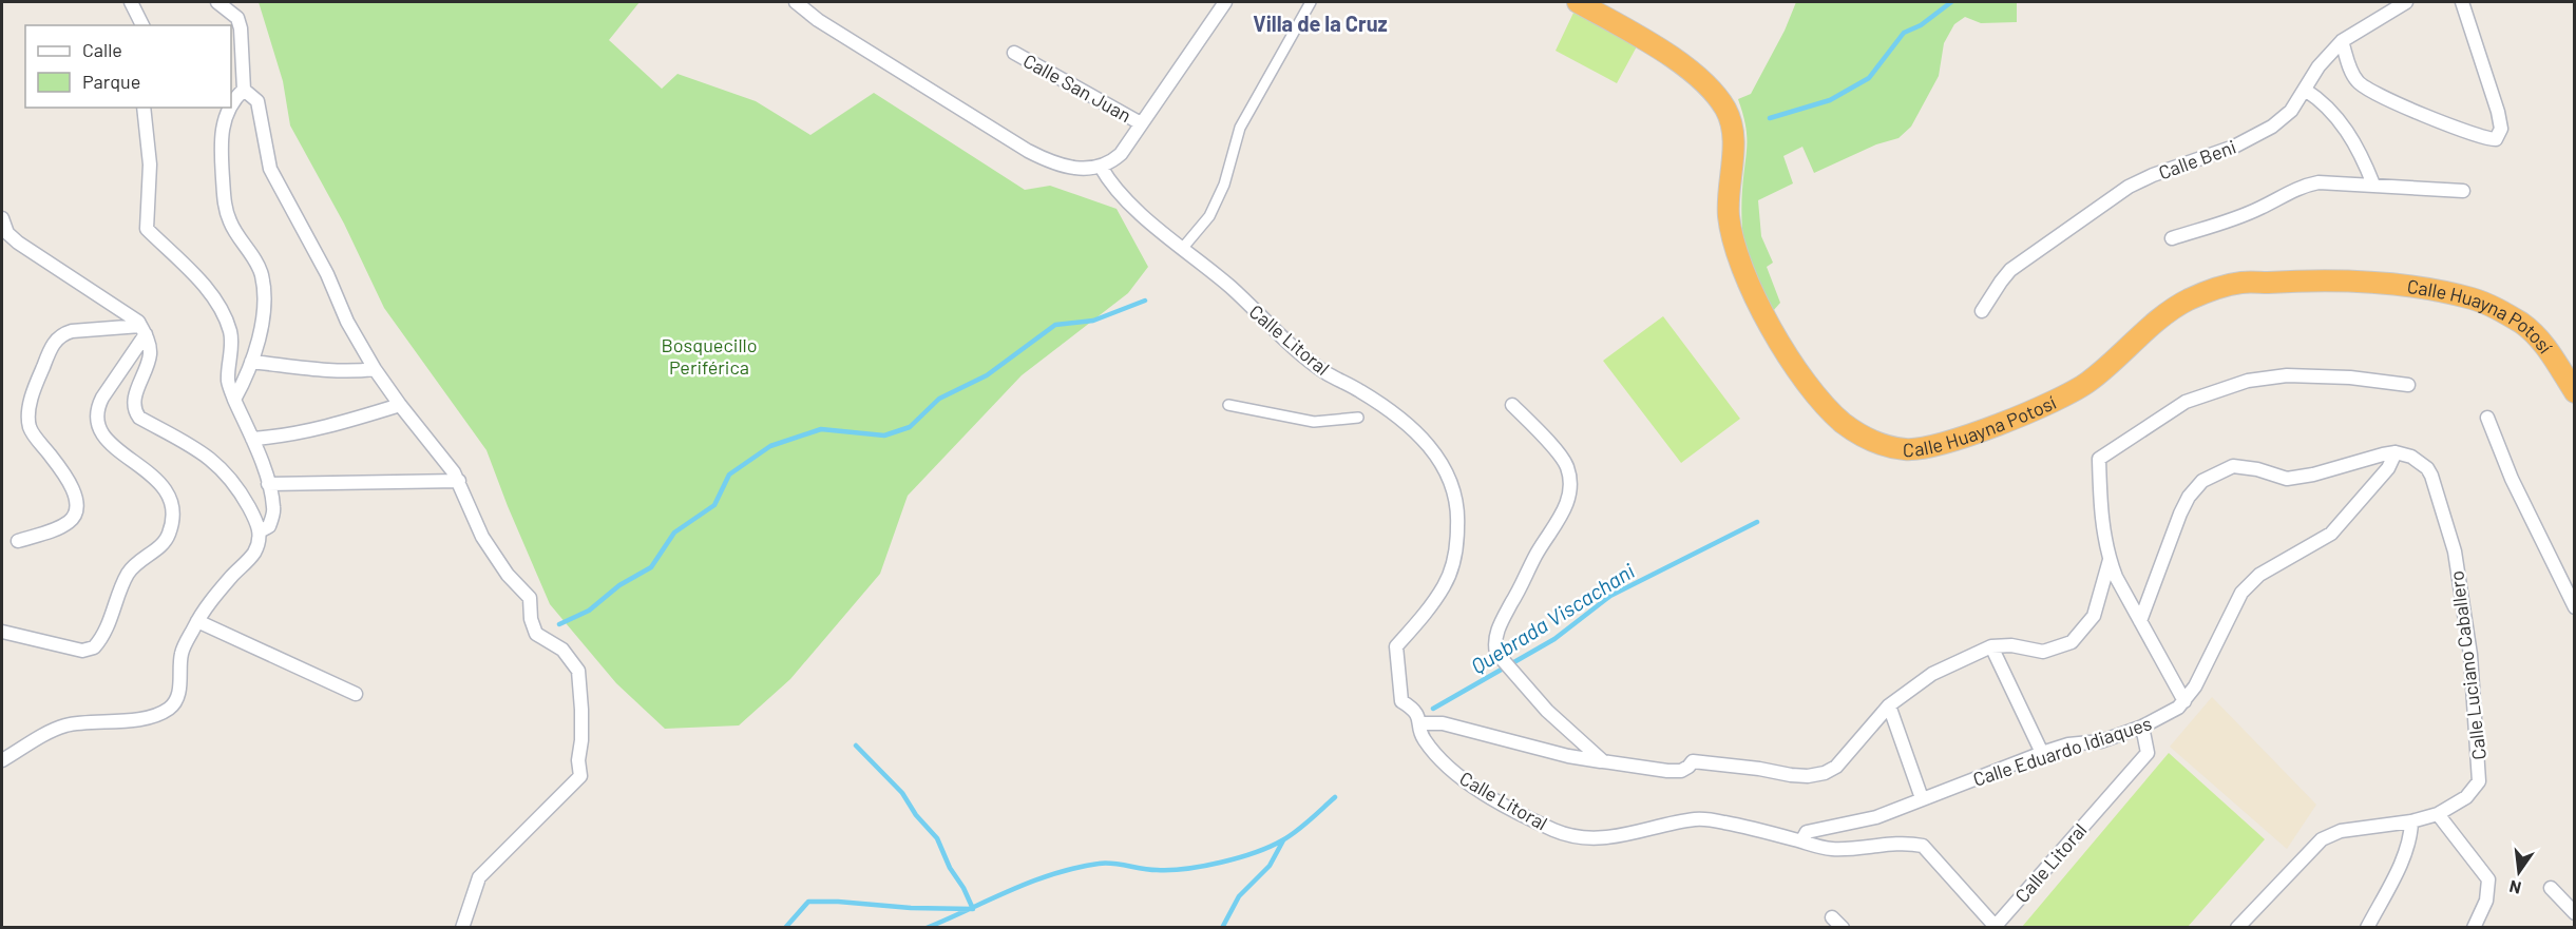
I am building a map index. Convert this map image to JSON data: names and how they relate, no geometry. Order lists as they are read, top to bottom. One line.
{"streets":{"highway":["Calle Huayna Potosí"],"street":["Calle San Juan","Calle Beni","Calle Litoral","Calle Luciano Caballero","Calle Eduardo Idiaques"]},"crossings":[["Calle Litoral","Calle Eduardo Idiaques"],["Calle Luciano Caballero","Calle Eduardo Idiaques"]],"districts":["Villa de la Cruz"],"water":["Quebrada Viscachani"],"parks":["Bosquecillo Periférica"],"legend":["Calle","Parque"],"north":"bottom"}
